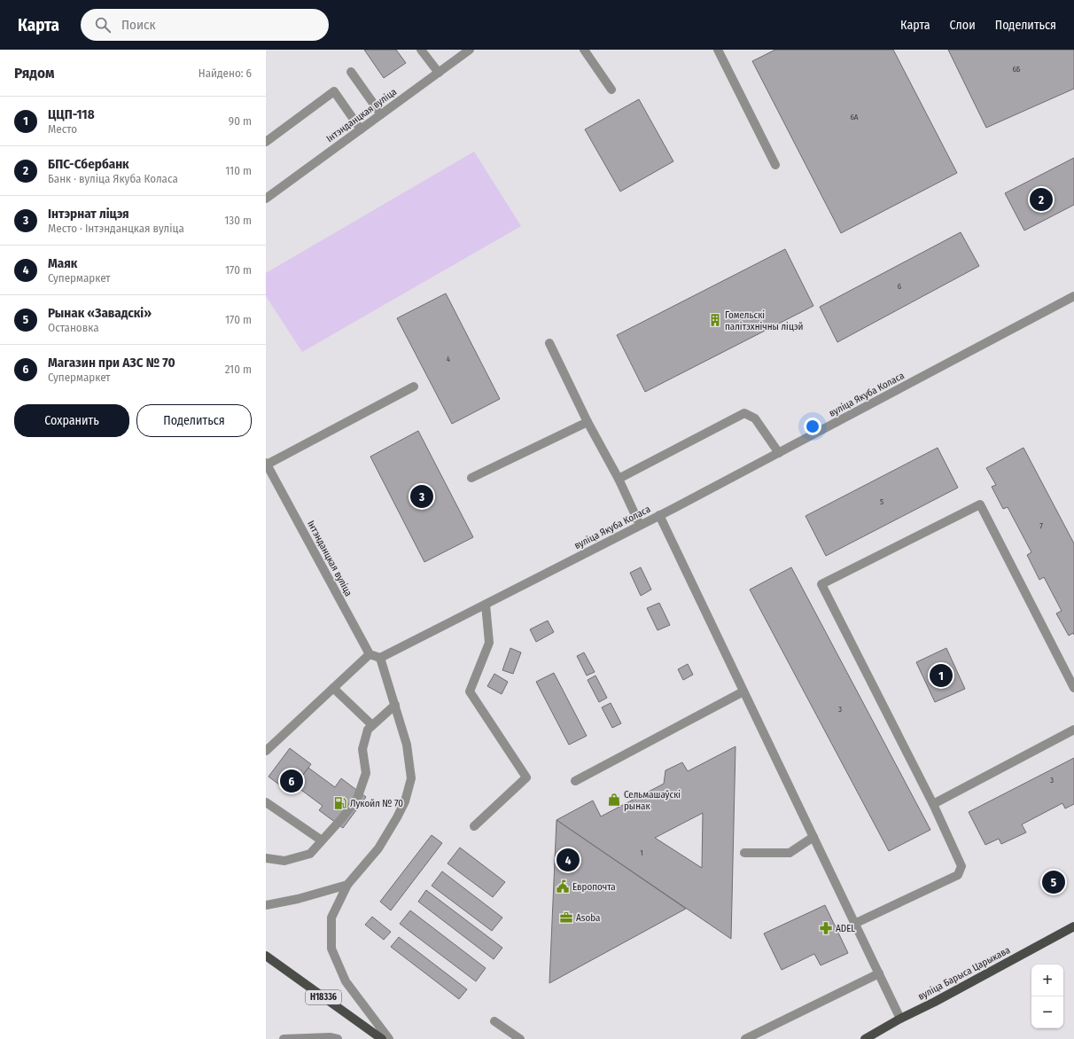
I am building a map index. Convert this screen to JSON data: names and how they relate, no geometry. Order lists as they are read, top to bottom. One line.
{"streets":{"main road":["вуліца Барыса Царыкава","Н18336"],"street":["Інтэнданцкая вуліца","вуліца Якуба Коласа"]},"places":{"building":["Гомельскі палітэхнічны ліцэй"],"shop":["Сельмашаўскі рынак"],"fuel station":["Лукойл № 70"],"public building":["Европочта"],"office":["Asoba"],"pharmacy":["ADEL"]},"house_numbers":["6Б","6А","6","4","5","7","3","3","1"],"page":{"header":"Карта","search":"Поиск","nav":["Карта","Слои","Поделиться"],"heading":["Рядом","Найдено: 6"],"list":[{"mark":"1","name":"ЦЦП-118","note":"Место","value":"90 m"},{"mark":"2","name":"БПС-Сбербанк","note":"Банк · вуліца Якуба Коласа","value":"110 m"},{"mark":"3","name":"Інтэрнат ліцэя","note":"Место · Інтэнданцкая вуліца","value":"130 m"},{"mark":"4","name":"Маяк","note":"Супермаркет","value":"170 m"},{"mark":"5","name":"Рынак «Завадскі»","note":"Остановка","value":"170 m"},{"mark":"6","name":"Магазин при АЗС № 70","note":"Супермаркет","value":"210 m"}],"pins":["2","3","1","6","4","5"],"buttons":["Сохранить","Поделиться"],"map_buttons":["+","−"]}}
